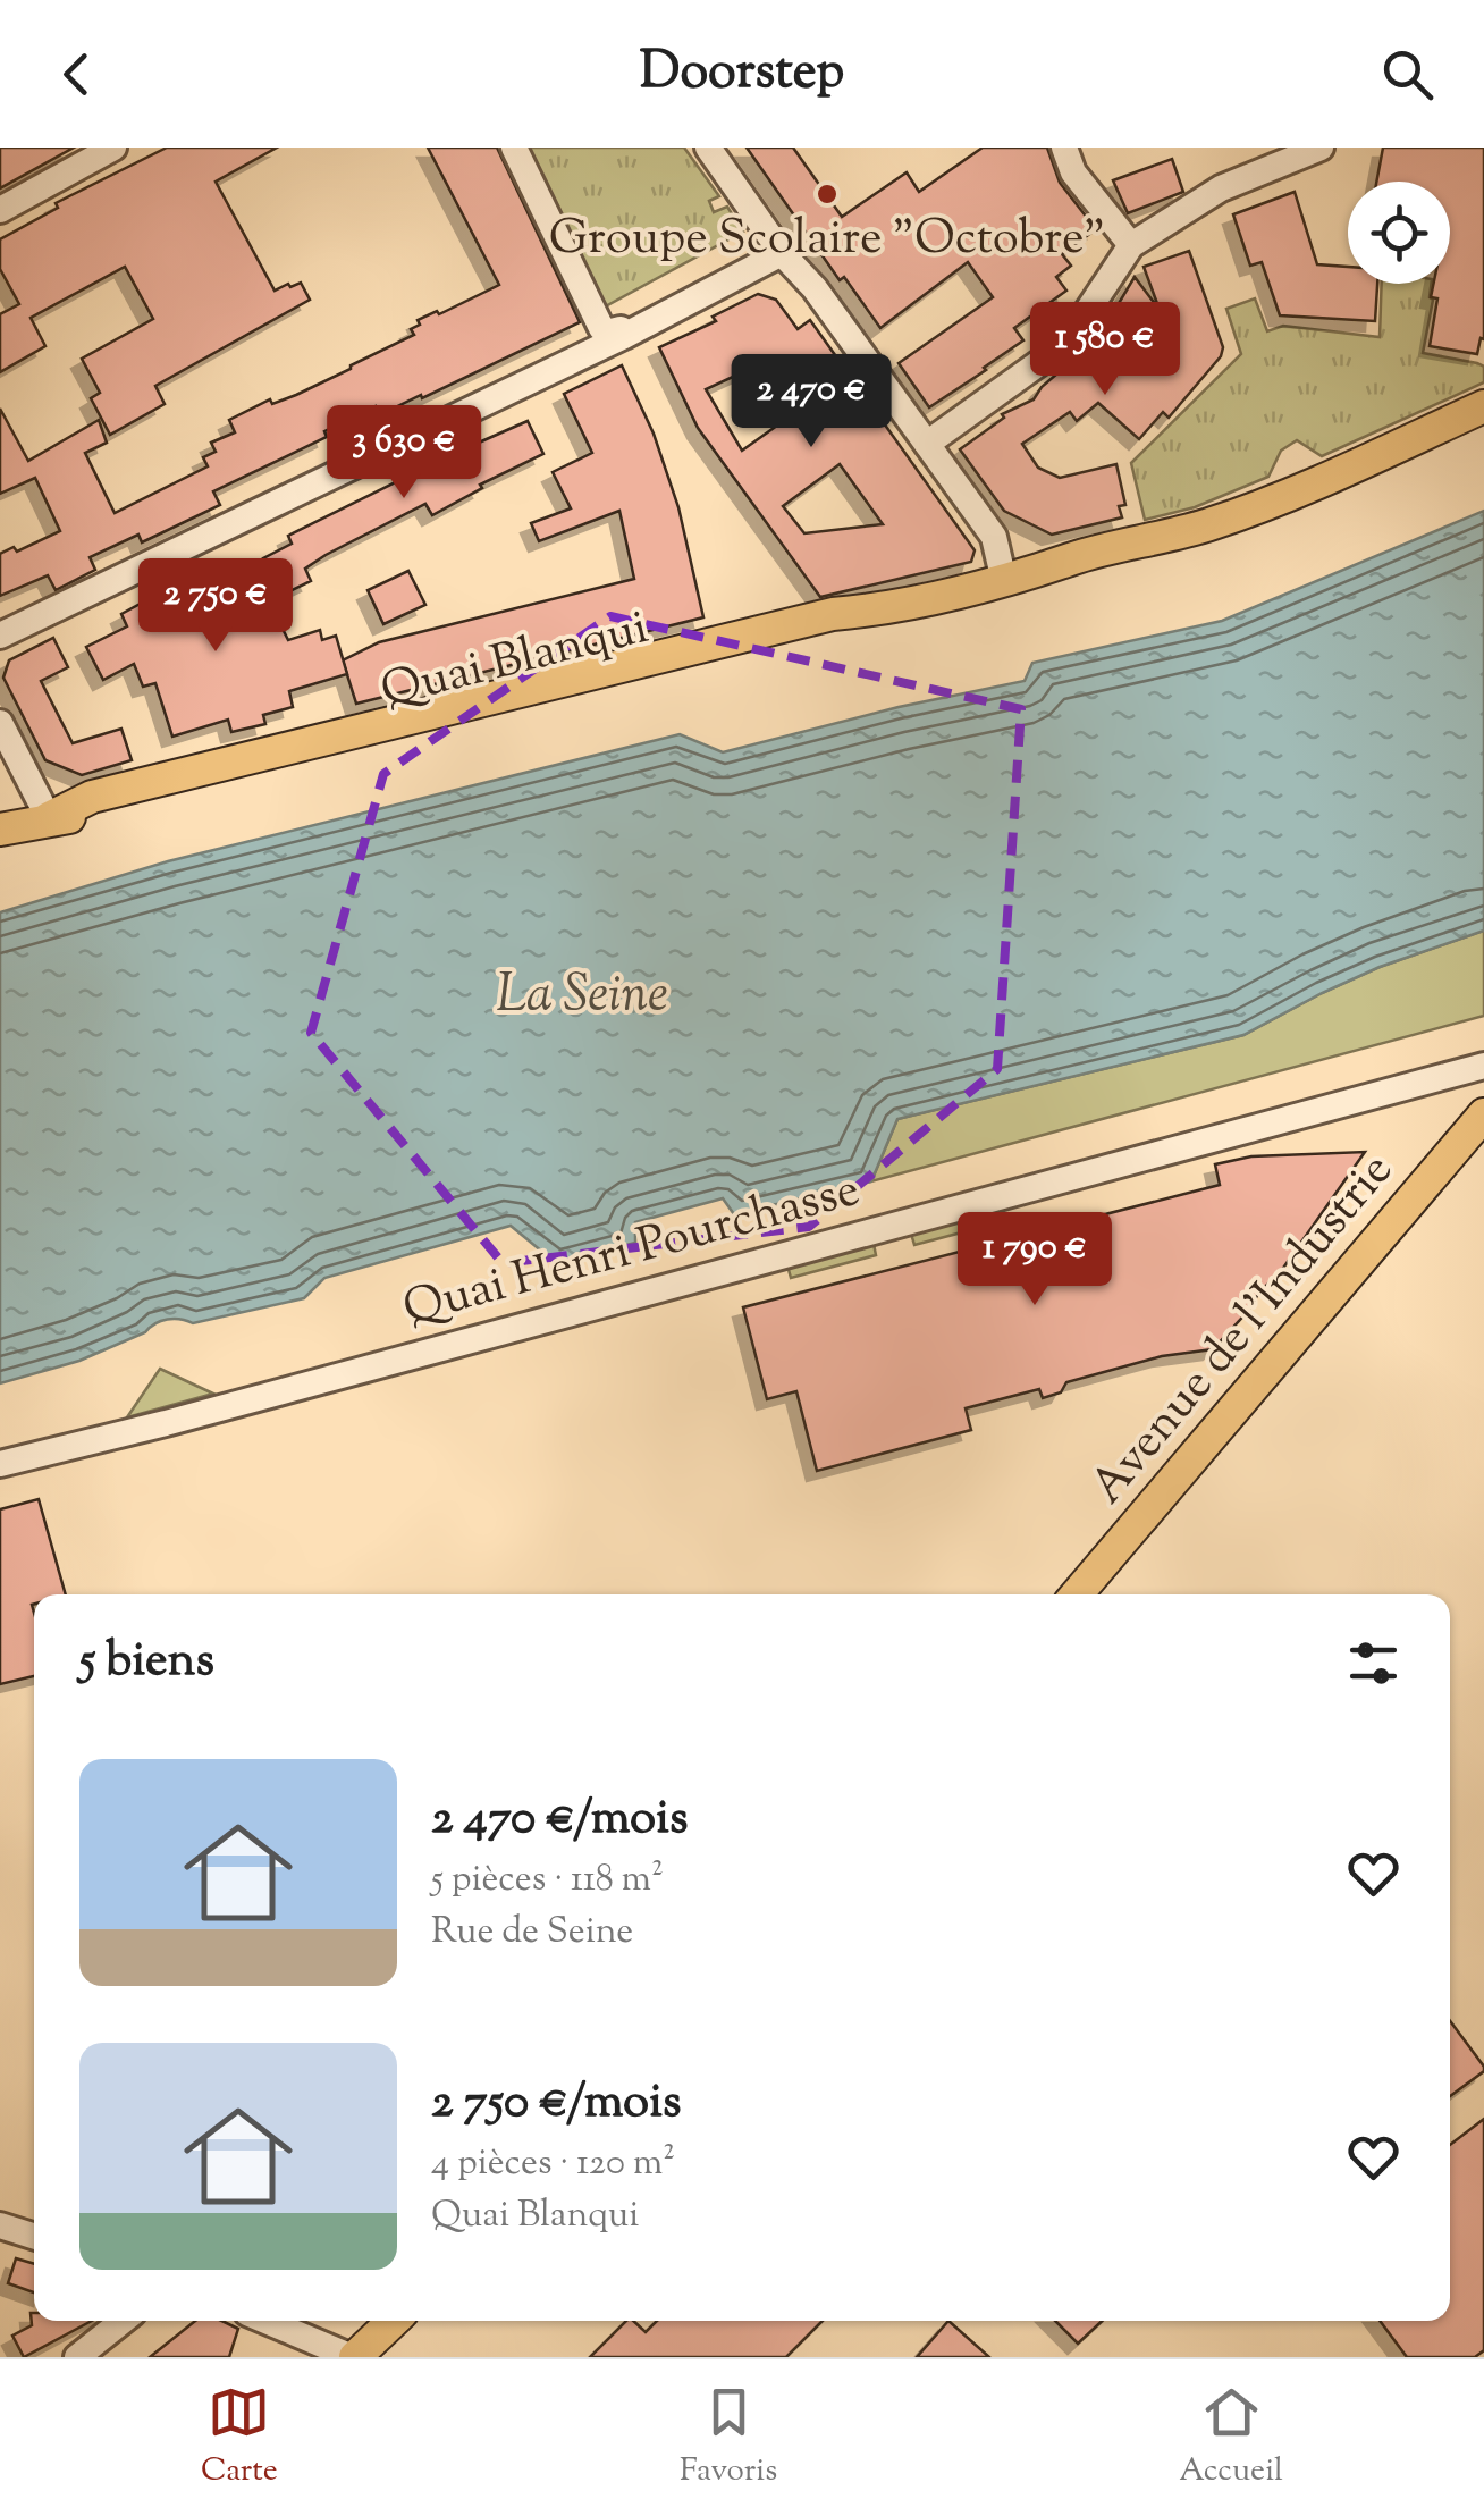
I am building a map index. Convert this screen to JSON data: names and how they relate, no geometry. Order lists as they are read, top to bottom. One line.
{"streets":{"main road":["Quai Blanqui","Avenue de l'Industrie"],"street":["Quai Henri Pourchasse"]},"water":["La Seine"],"places":["Groupe Scolaire \"Octobre\""],"page":{"header":"Doorstep","price":["1 580 €","2 470 €","3 630 €","2 750 €","1 790 €"],"heading":"5 biens","list":[{"name":"2 470 €/mois","note":"5 pièces · 118 m² · Rue de Seine"},{"name":"2 750 €/mois","note":"4 pièces · 120 m² · Quai Blanqui"}],"tabs":["Carte","Favoris","Accueil"]}}
